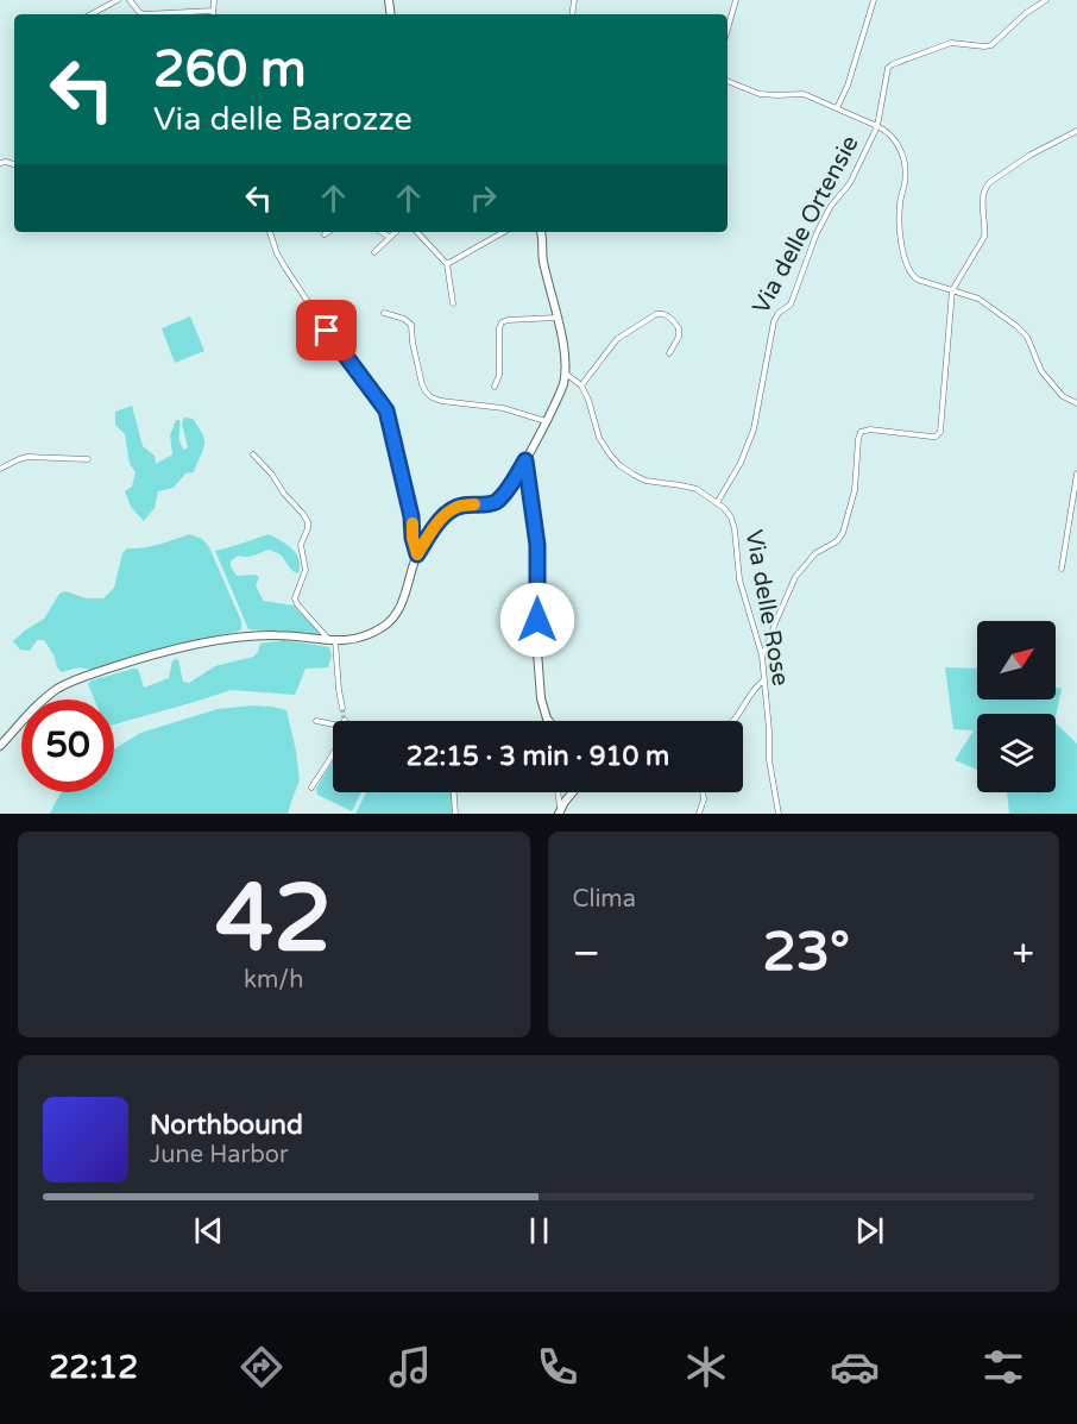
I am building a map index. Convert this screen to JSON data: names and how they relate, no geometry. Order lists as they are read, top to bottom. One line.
{"streets":{"street":["Via delle Ortensie","Via delle Rose"]},"crossings":[["Via delle Ortensie","Via delle Rose"]],"north":"top right","page":{"turn":["260 m","Via delle Barozze"],"limit":"50","trip":"22:15 · 3 min · 910 m","tile":[["42","km/h"],"Clima"],"heat":["−","23°","+"],"song":["Northbound","June Harbor"],"tabs":"22:12"}}
